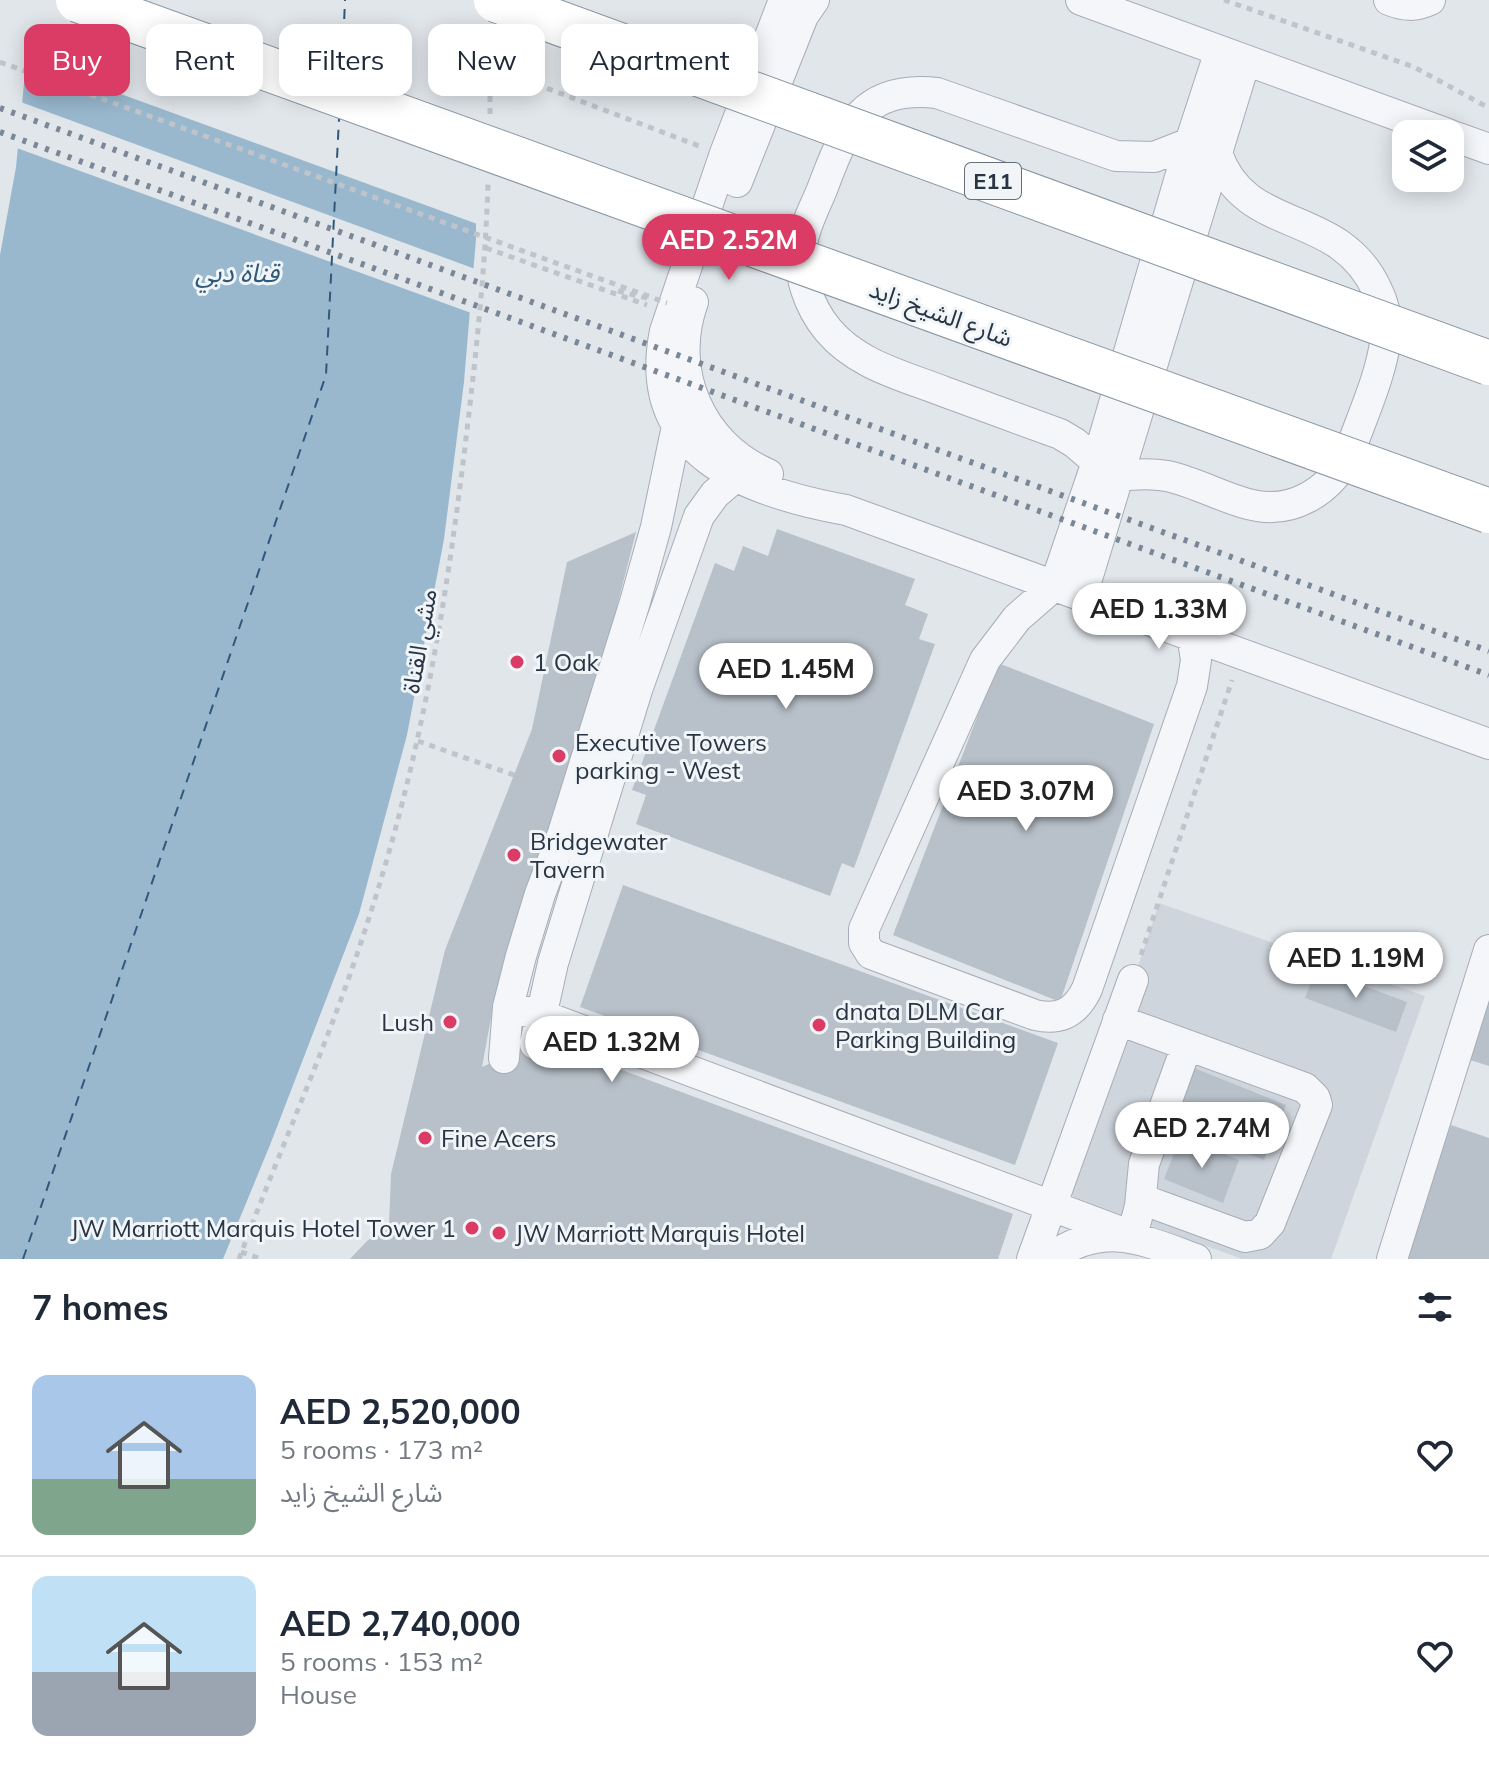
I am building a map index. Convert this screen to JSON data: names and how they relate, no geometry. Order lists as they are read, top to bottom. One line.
{"streets":{"highway":["E11","شارع الشيخ زايد"],"path":["مشي القناة"]},"water":["قناة دبي"],"places":["1 Oak","Executive Towers parking - West","Bridgewater Tavern","Lush","dnata DLM Car Parking Building","Fine Acers","JW Marriott Marquis Hotel Tower 1","JW Marriott Marquis Hotel"],"page":{"chip":["Buy","Rent","Filters","New","Apartment"],"price":["AED 2.52M","AED 1.33M","AED 1.45M","AED 3.07M","AED 1.19M","AED 1.32M","AED 2.74M"],"heading":"7 homes","list":[{"name":"AED 2,520,000","note":"5 rooms · 173 m² · شارع الشيخ زايد"},{"name":"AED 2,740,000","note":"5 rooms · 153 m² · House"}]}}
